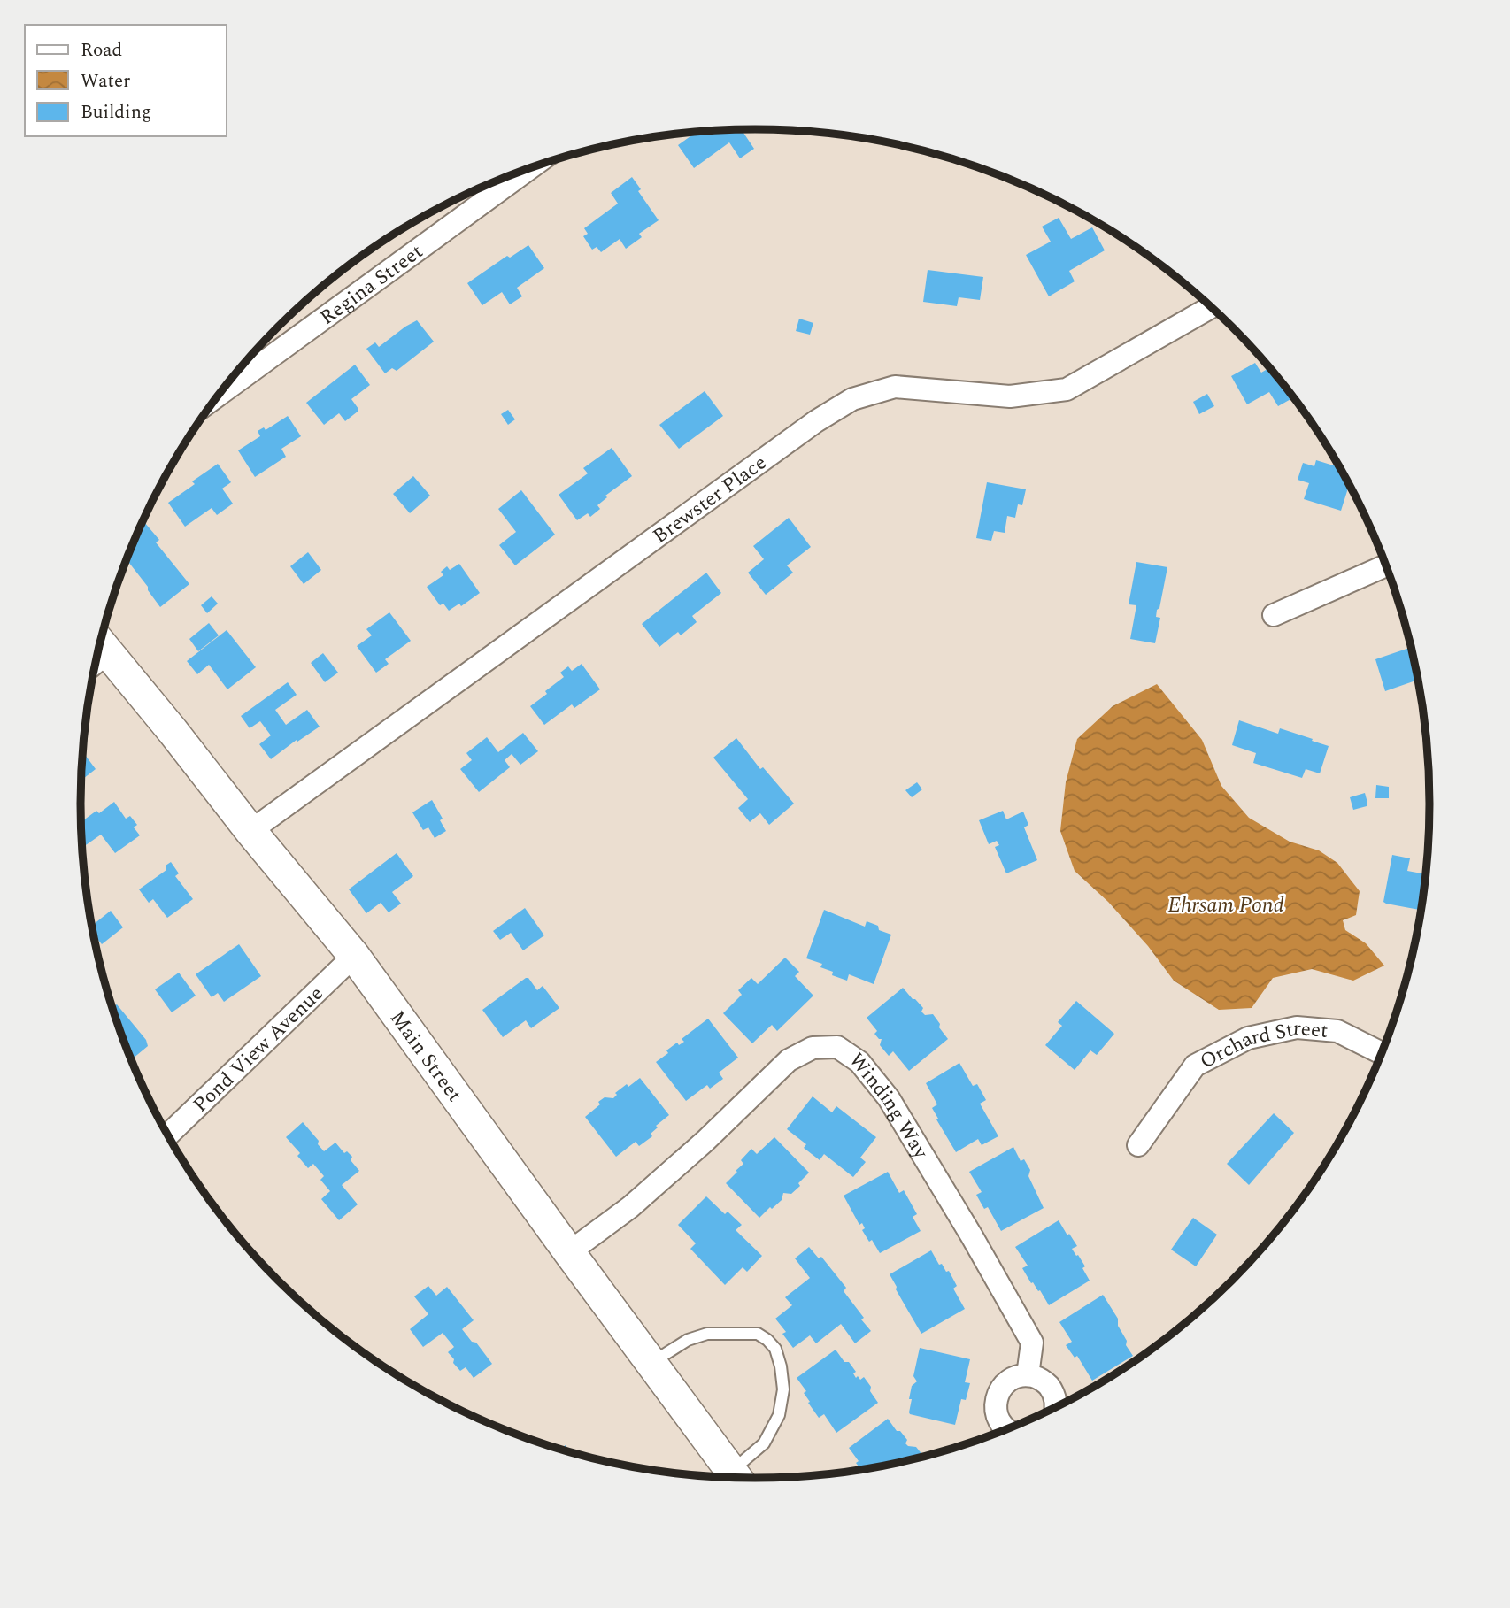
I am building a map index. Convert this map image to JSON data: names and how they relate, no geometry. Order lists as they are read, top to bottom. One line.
{"streets":{"main road":["Main Street"],"street":["Regina Street","Brewster Place","Pond View Avenue","Orchard Street","Winding Way"]},"crossings":[["Brewster Place","Main Street"],["Pond View Avenue","Main Street"],["Main Street","Winding Way"]],"water":["Ehrsam Pond"],"legend":["Road","Water","Building"]}
